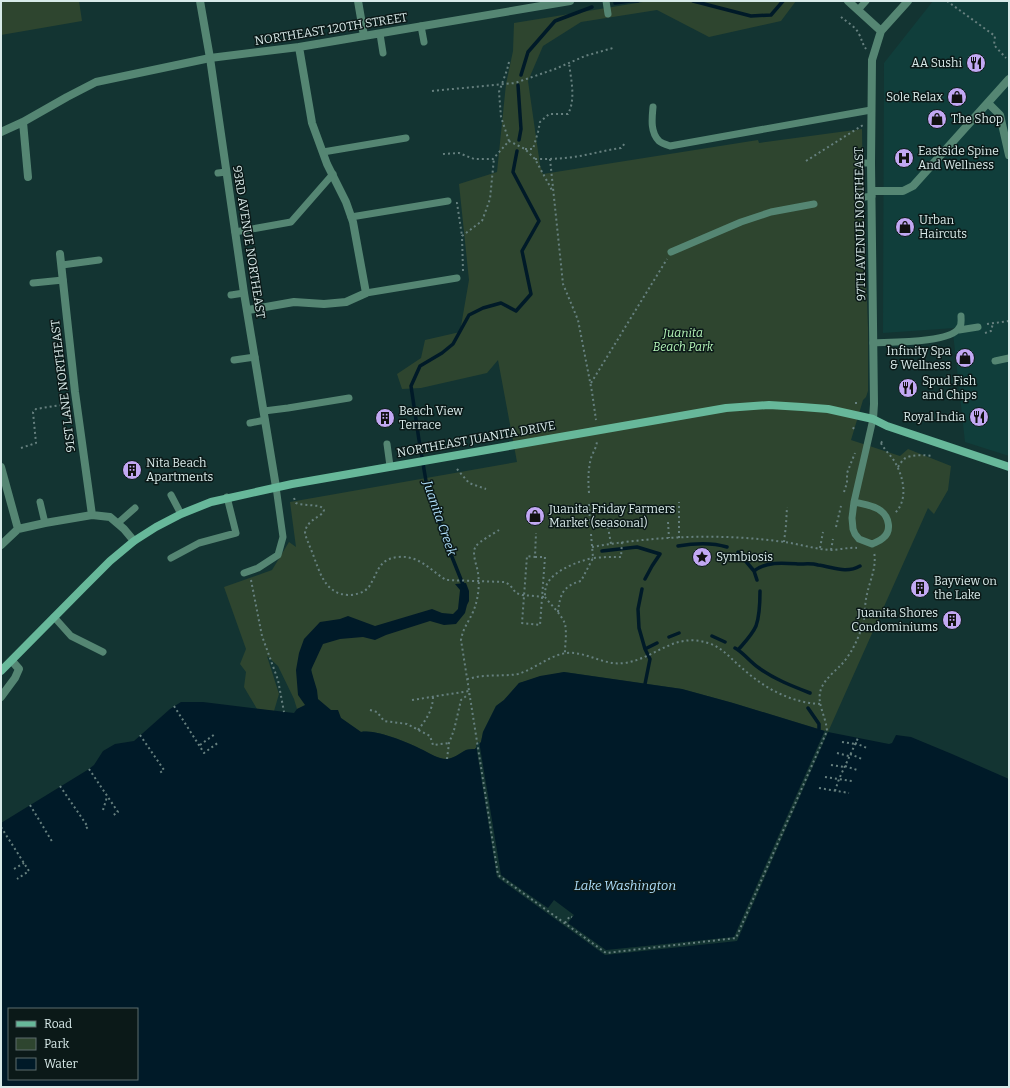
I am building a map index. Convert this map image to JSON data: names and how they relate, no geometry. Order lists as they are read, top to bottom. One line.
{"streets":{"main road":["NORTHEAST JUANITA DRIVE"],"street":["NORTHEAST 120TH STREET","97TH AVENUE NORTHEAST","93RD AVENUE NORTHEAST","91ST LANE NORTHEAST"]},"crossings":[["NORTHEAST 120TH STREET","93RD AVENUE NORTHEAST"],["97TH AVENUE NORTHEAST","NORTHEAST JUANITA DRIVE"],["93RD AVENUE NORTHEAST","NORTHEAST JUANITA DRIVE"]],"water":["Juanita Creek","Lake Washington"],"parks":["Juanita Beach Park"],"places":{"restaurant":["AA Sushi","Spud Fish and Chips","Royal India"],"shop":["Sole Relax","The Shop","Urban Haircuts","Infinity Spa & Wellness","Juanita Friday Farmers Market (seasonal)"],"hospital":["Eastside Spine And Wellness"],"building":["Beach View Terrace","Nita Beach Apartments","Bayview on the Lake","Juanita Shores Condominiums"],"place":["Symbiosis"]},"legend":["Road","Park","Water"]}
